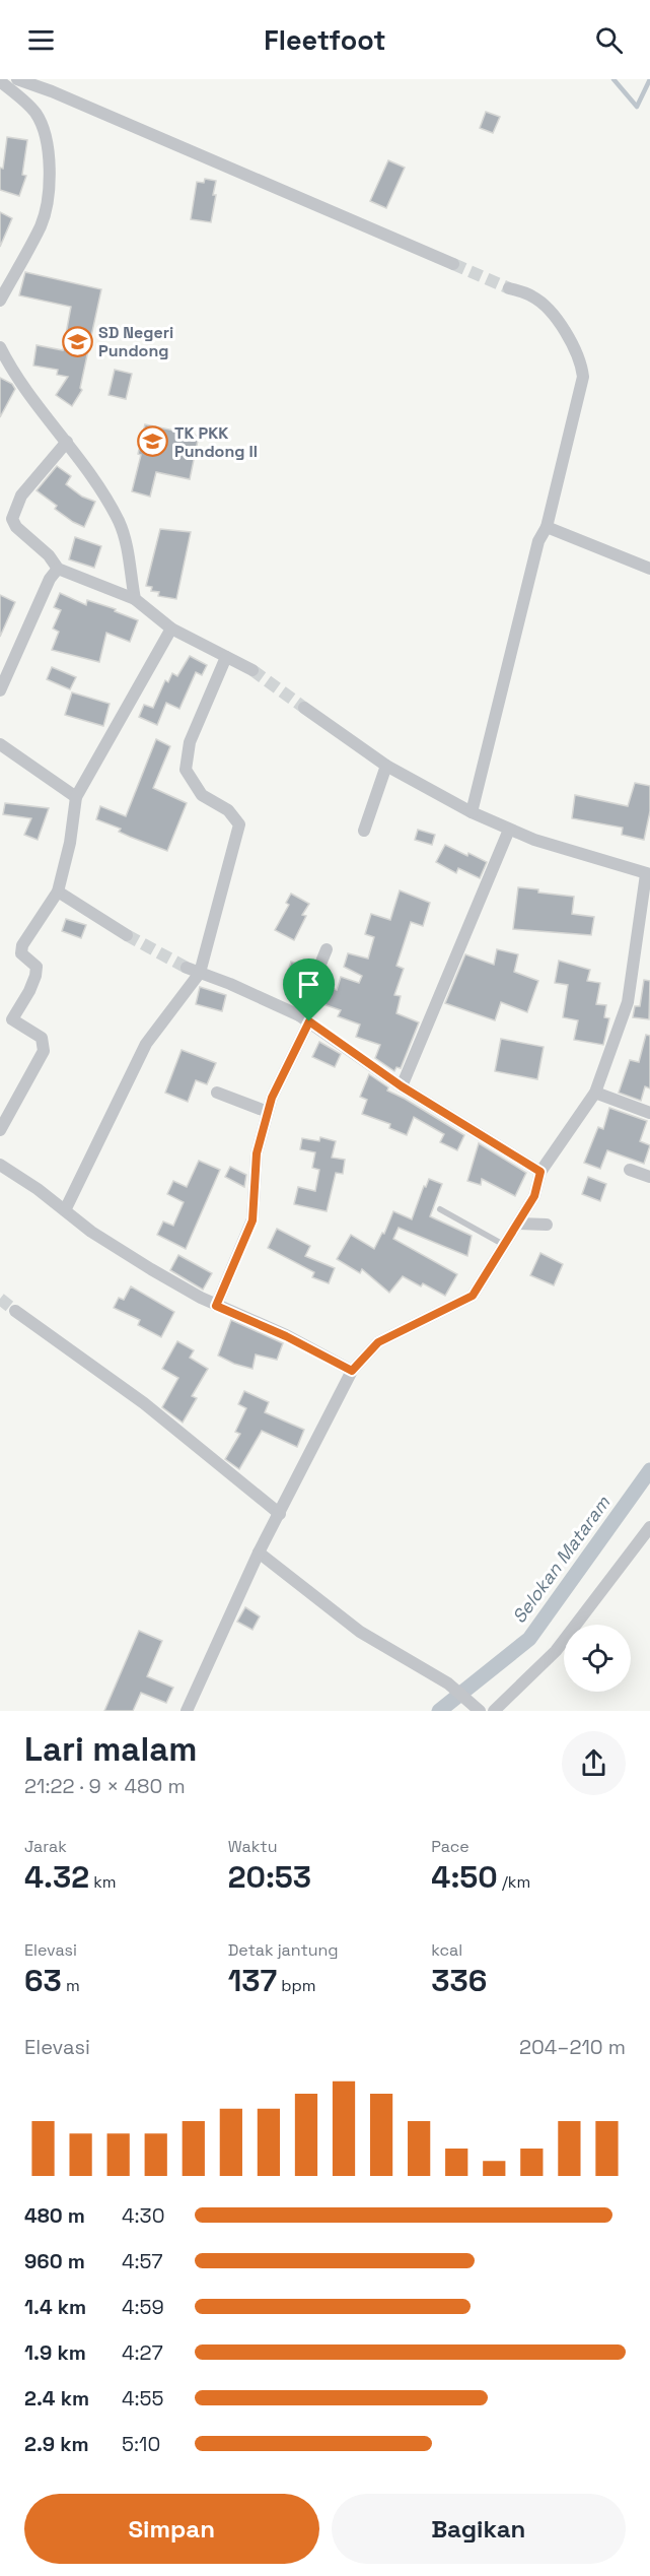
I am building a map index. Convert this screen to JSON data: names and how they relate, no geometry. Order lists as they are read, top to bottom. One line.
{"water":["Selokan Mataram"],"places":{"school or university":["SD Negeri Pundong","TK PKK Pundong II"]},"page":{"header":"Fleetfoot","heading":["Lari malam","21:22 · 9 × 480 m"],"stats":[["Jarak","4.32 km"],["Waktu","20:53"],["Pace","4:50 /km"],["Elevasi","63 m"],["Detak jantung","137 bpm"],["kcal","336"]],"chart":["Elevasi","204–210 m"],"list":[{"name":"480 m","note":"4:30"},{"name":"960 m","note":"4:57"},{"name":"1.4 km","note":"4:59"},{"name":"1.9 km","note":"4:27"},{"name":"2.4 km","note":"4:55"},{"name":"2.9 km","note":"5:10"}],"buttons":["Simpan","Bagikan"]}}
